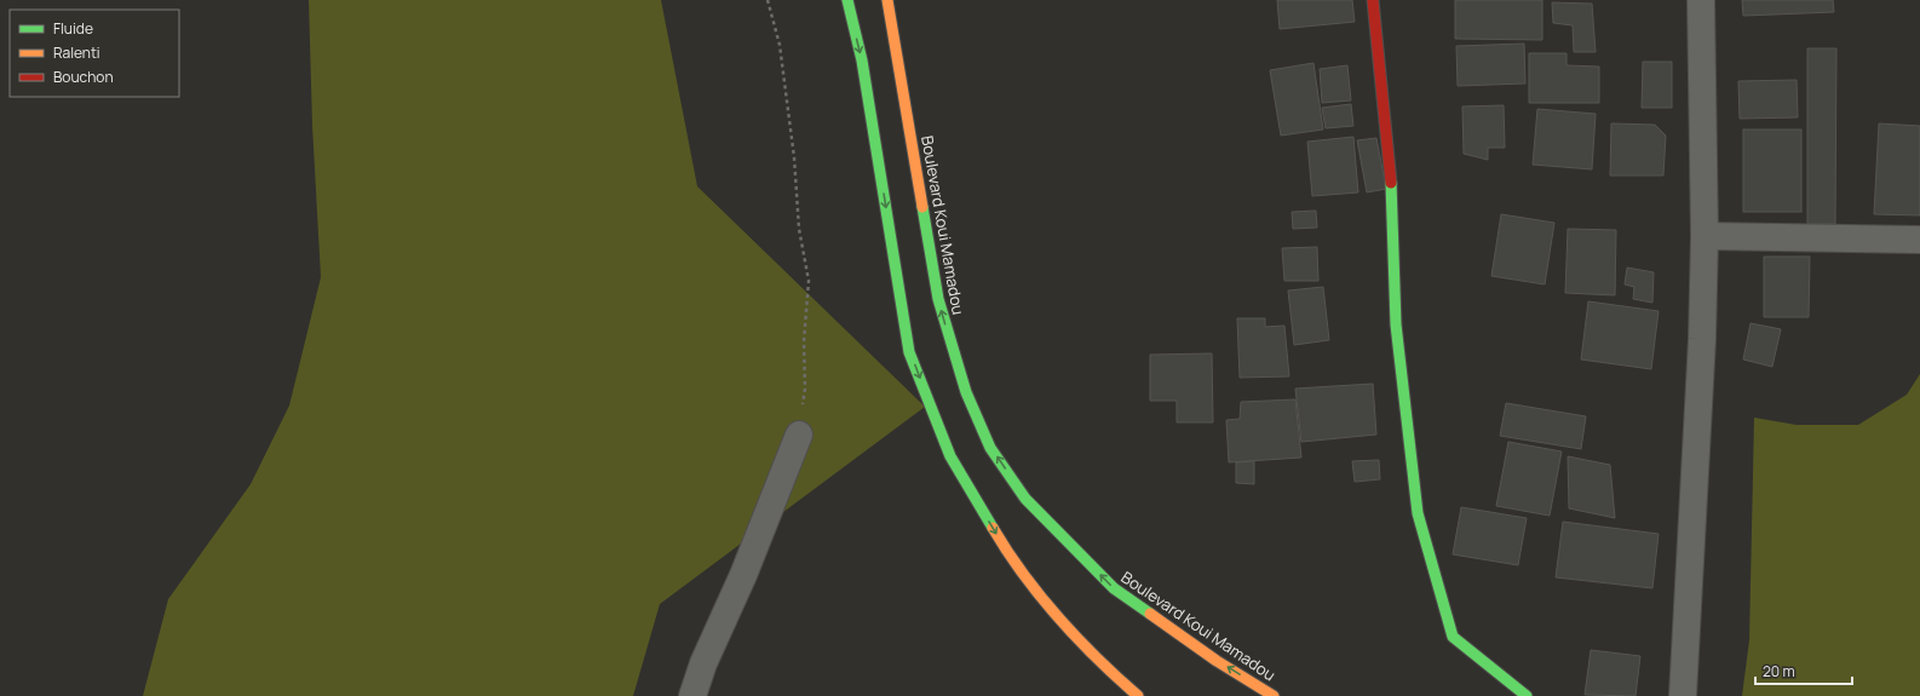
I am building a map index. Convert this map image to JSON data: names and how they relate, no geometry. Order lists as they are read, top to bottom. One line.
{"streets":{"main road":["Boulevard Koui Mamadou"]},"legend":["Fluide","Ralenti","Bouchon"],"scale_bar":"20 m"}
